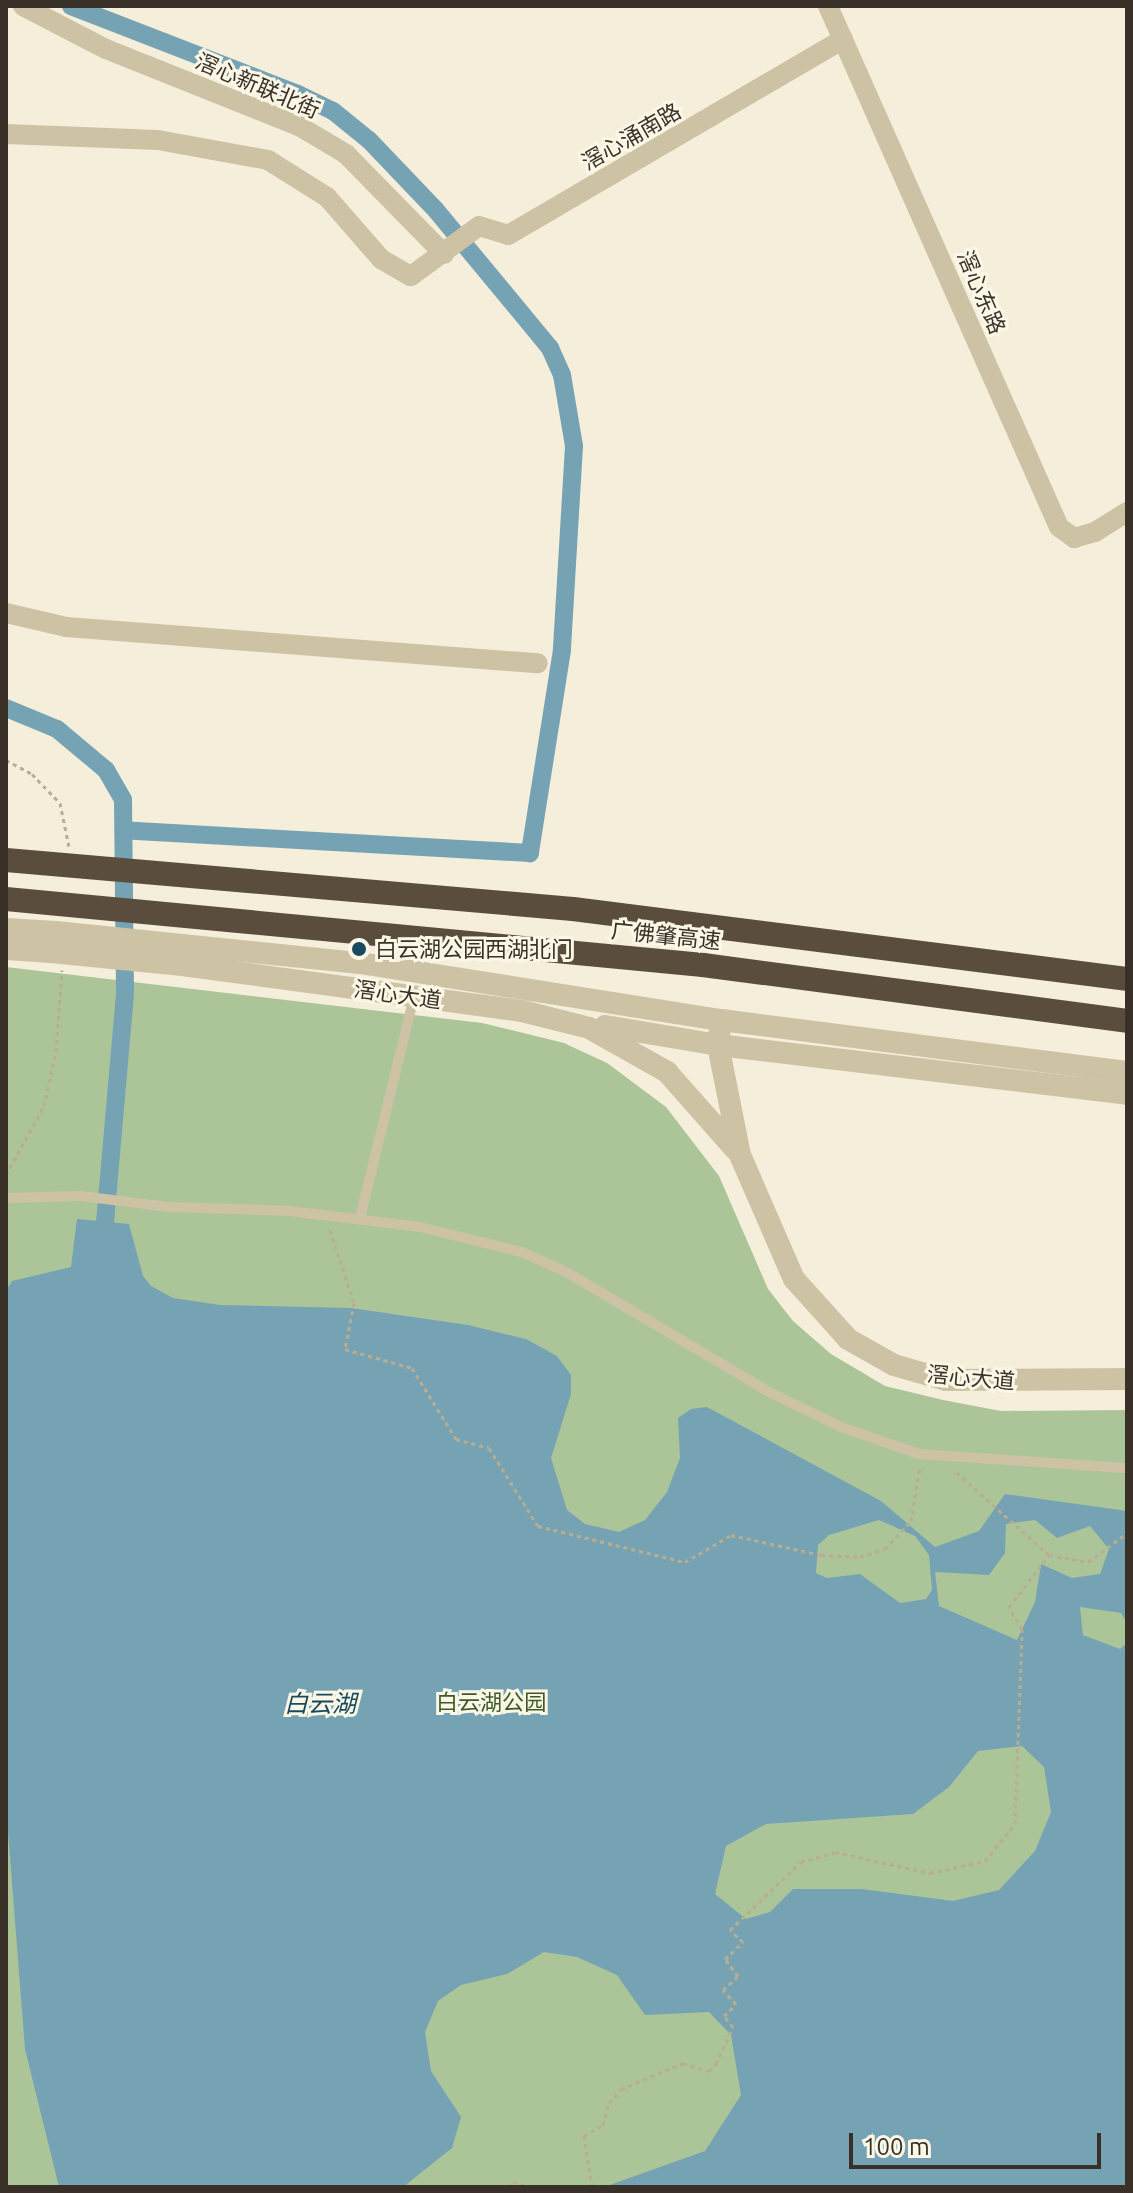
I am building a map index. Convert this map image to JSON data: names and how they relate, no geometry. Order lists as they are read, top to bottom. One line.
{"streets":{"highway":["广佛肇高速"],"street":["滘心新联北街","滘心涌南路","滘心东路","滘心大道"]},"crossings":[["滘心新联北街","滘心涌南路"],["滘心涌南路","滘心东路"]],"water":["白云湖"],"parks":["白云湖公园"],"places":["白云湖公园西湖北门"],"scale_bar":"100 m"}
